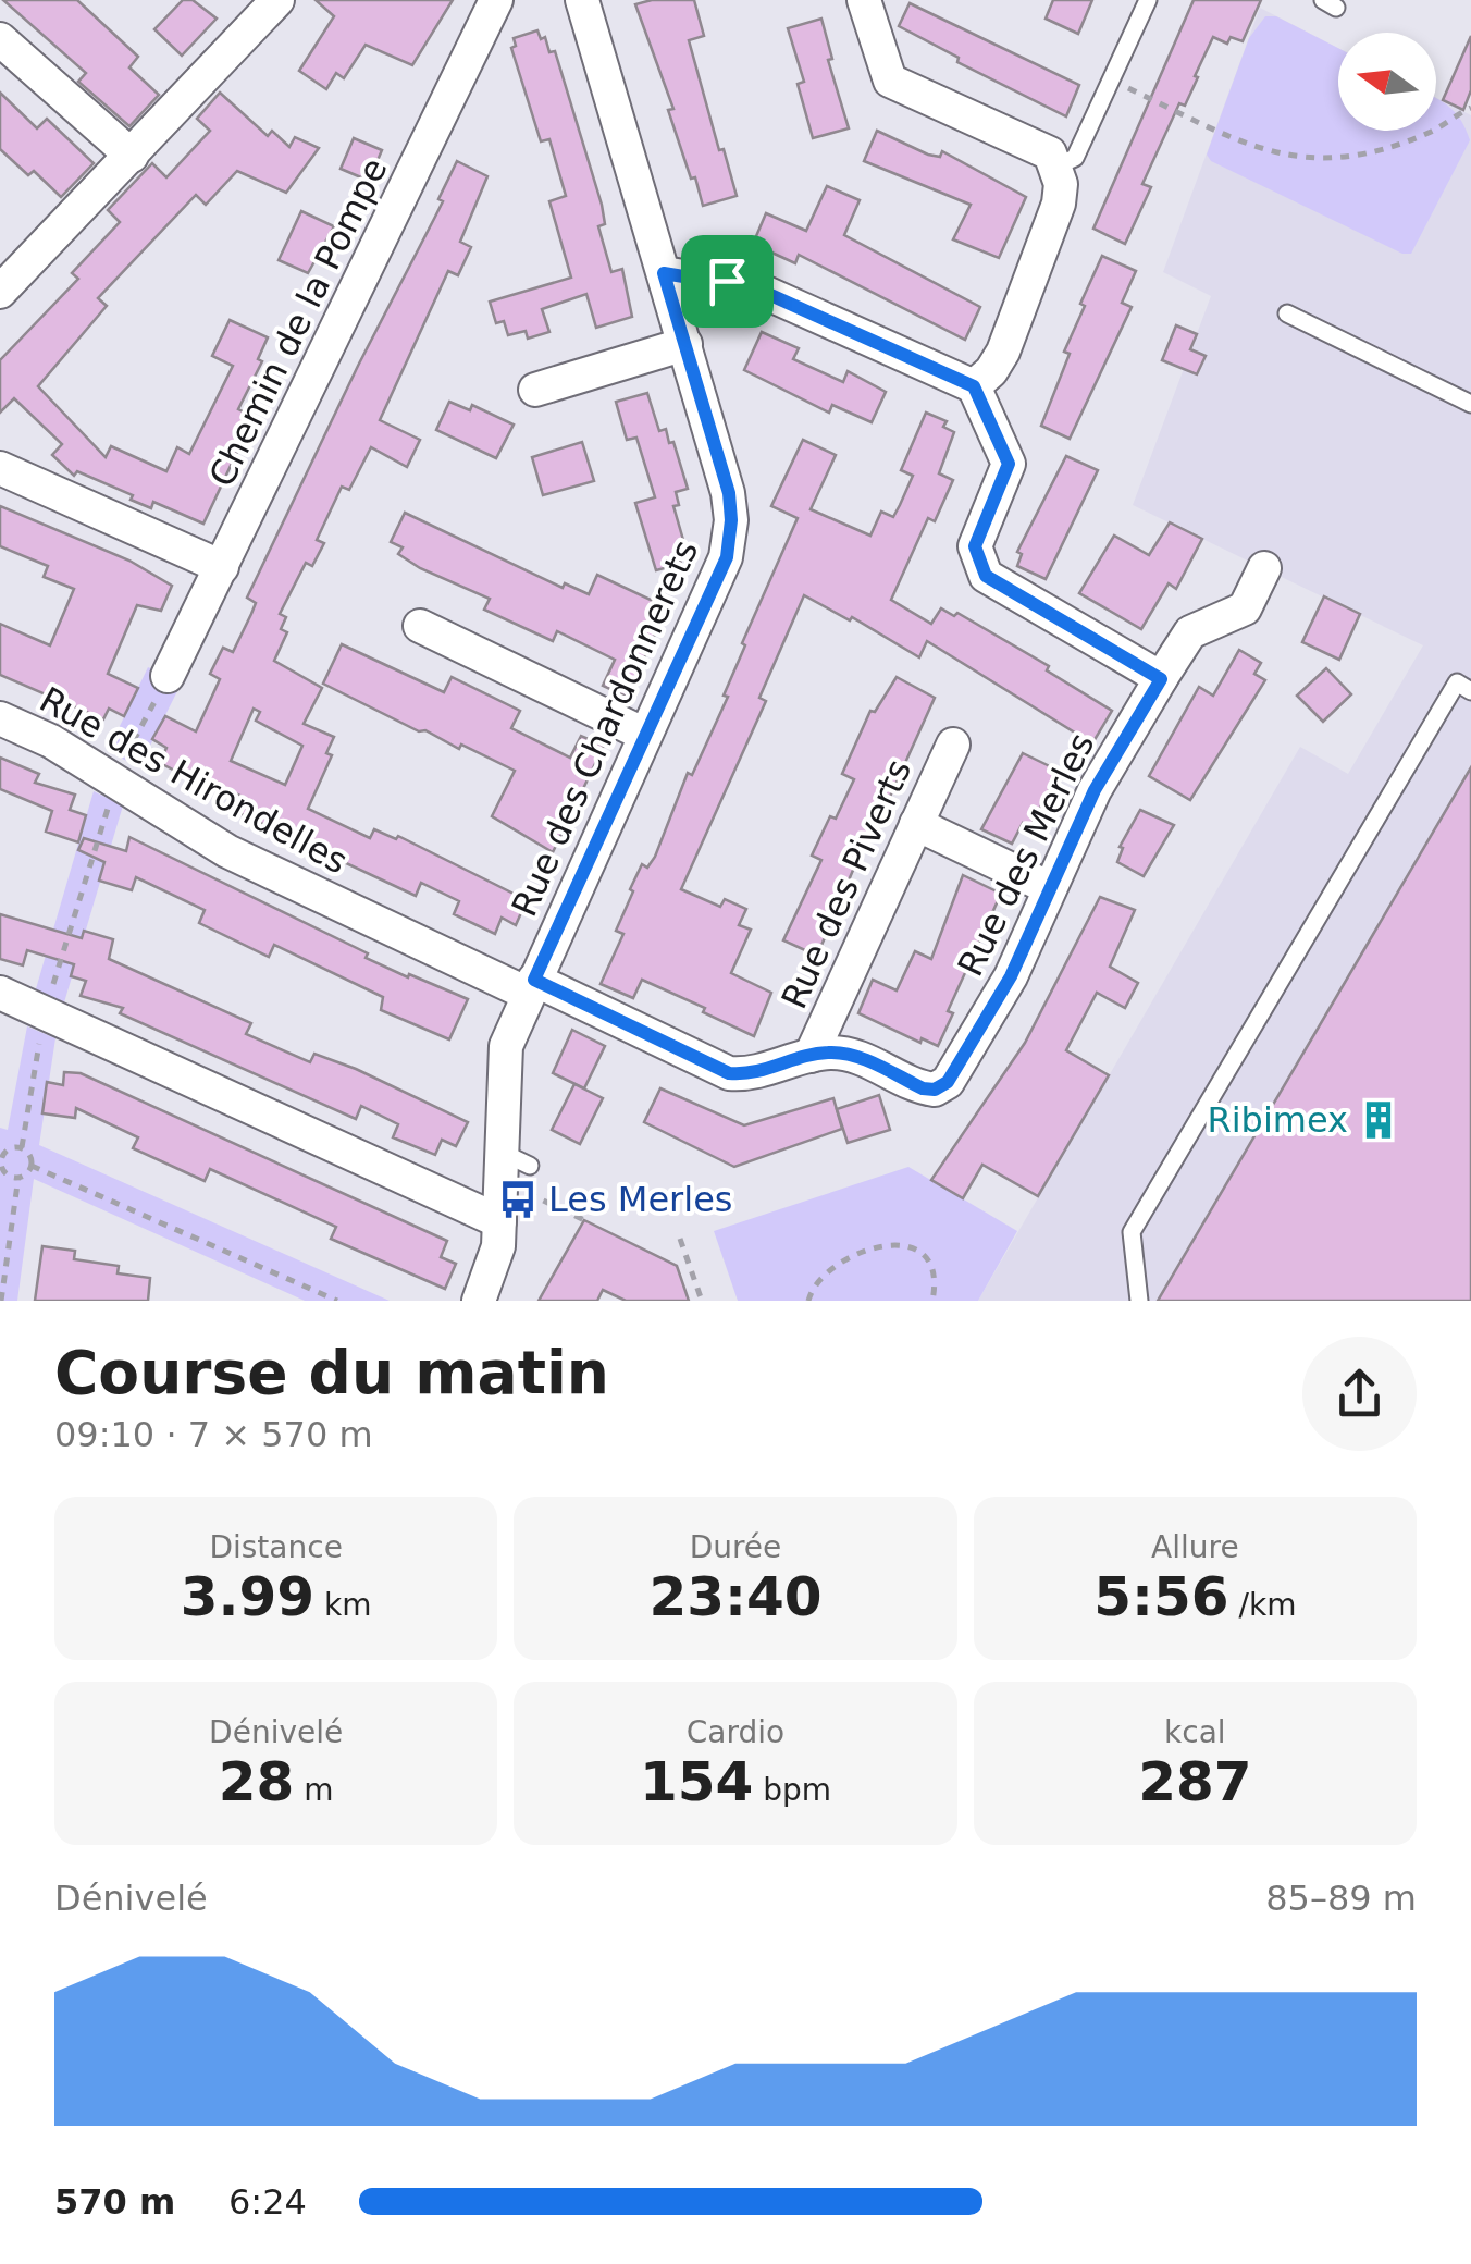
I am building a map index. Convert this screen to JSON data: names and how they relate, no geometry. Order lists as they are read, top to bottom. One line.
{"streets":{"street":["Chemin de la Pompe","Rue des Chardonnerets","Rue des Hirondelles","Rue des Merles","Rue des Piverts"]},"crossings":[["Rue des Chardonnerets","Rue des Hirondelles"],["Rue des Chardonnerets","Rue des Merles"],["Rue des Hirondelles","Rue des Merles"],["Rue des Merles","Rue des Piverts"]],"places":{"building":["Ribimex"],"bus stop":["Les Merles"]},"north":"left","page":{"heading":["Course du matin","09:10 · 7 × 570 m"],"stats":[["Distance","3.99 km"],["Durée","23:40"],["Allure","5:56 /km"],["Dénivelé","28 m"],["Cardio","154 bpm"],["kcal","287"]],"chart":["Dénivelé","85–89 m"],"list":[{"name":"570 m","note":"6:24"}]}}
